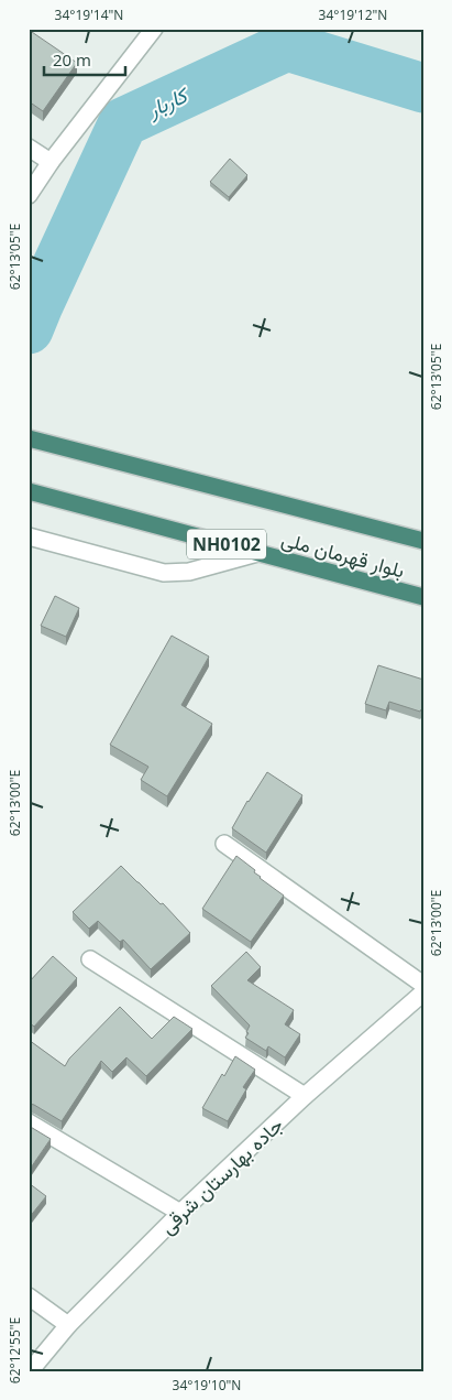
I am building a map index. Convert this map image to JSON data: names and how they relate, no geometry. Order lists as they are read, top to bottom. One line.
{"streets":{"highway":["NH0102","بلوار قهرمان ملی"],"street":["جاده بهارستان شرقی"]},"water":["کاربار"],"scale_bar":"20 m","coordinates":["34°19'14\"N","34°19'12\"N","62°13'05\"E","62°13'00\"E","62°12'55\"E","34°19'10\"N"]}
